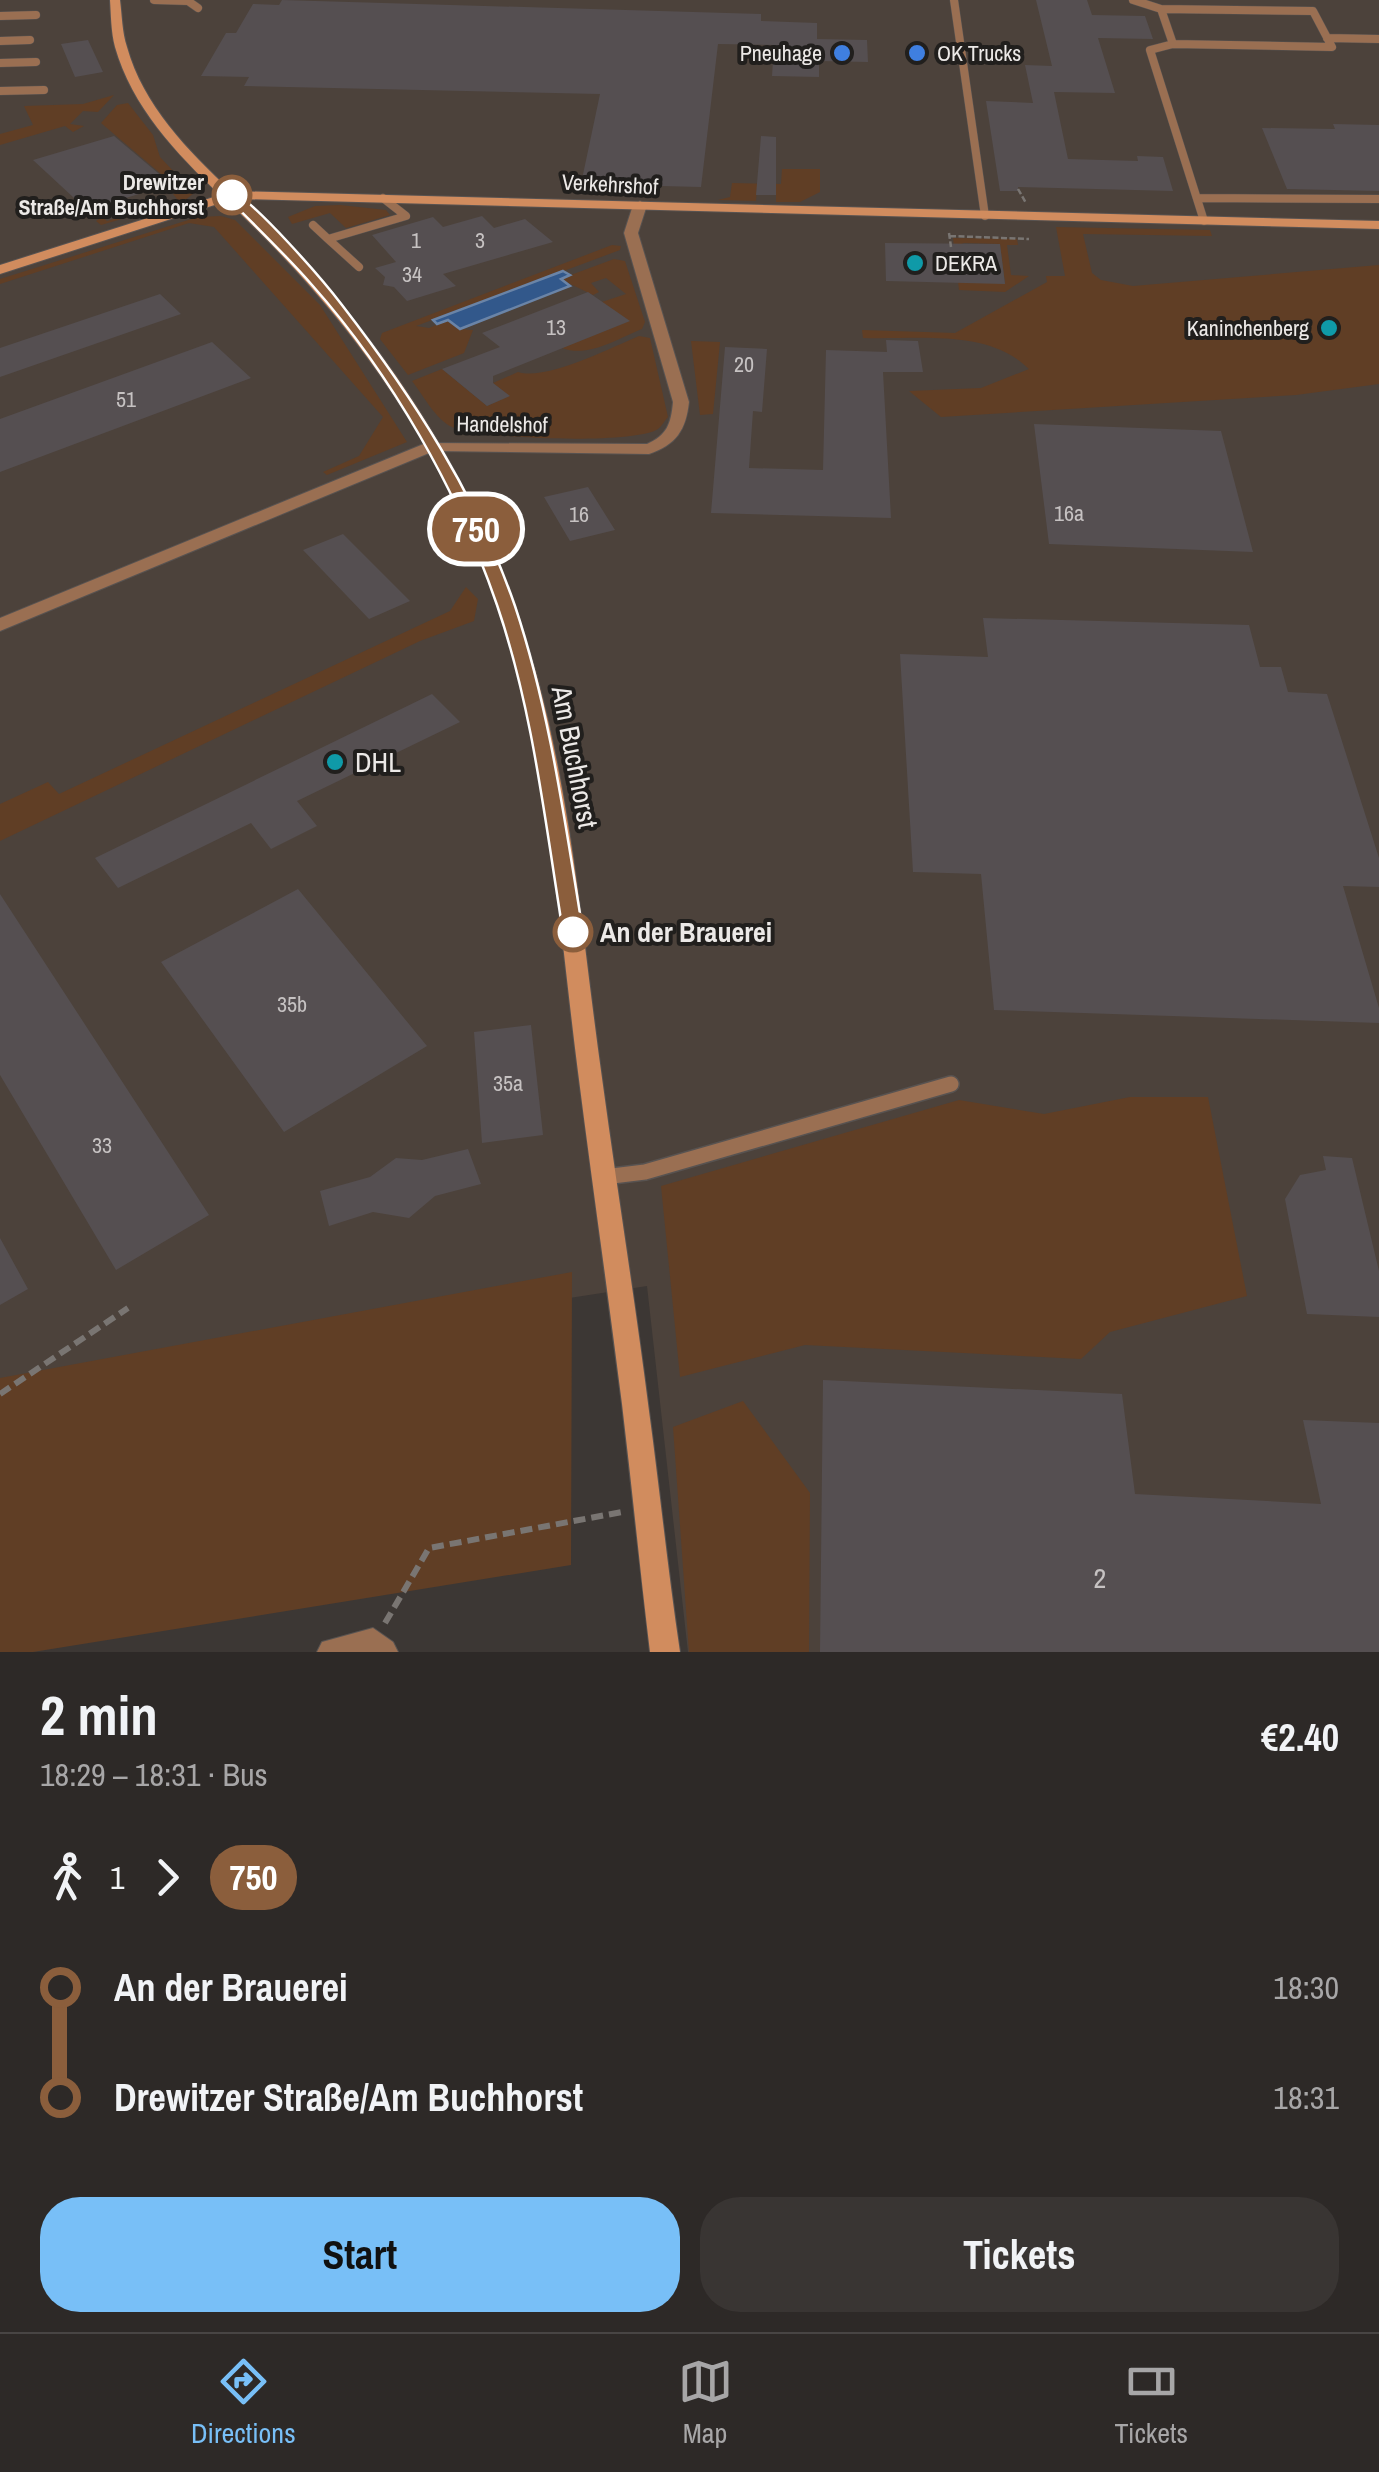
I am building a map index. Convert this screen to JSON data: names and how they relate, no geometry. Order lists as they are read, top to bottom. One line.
{"streets":{"main road":["Verkehrshof","Am Buchhorst"],"street":["Handelshof"]},"crossings":[["Verkehrshof","Handelshof"],["Verkehrshof","Am Buchhorst"],["Handelshof","Am Buchhorst"]],"places":["Pneuhage","OK Trucks","Drewitzer Straße/Am Buchhorst","DEKRA","Kaninchenberg","DHL","An der Brauerei"],"lines":["bus line 750"],"house_numbers":["1","3","34","13","20","51","16a","16","35b","35a","33","2"],"page":{"on_map":"750","heading":["2 min","18:29 – 18:31 · Bus","€2.40"],"legs":["1","750"],"list":[{"name":"An der Brauerei","value":"18:30"},{"name":"Drewitzer Straße/Am Buchhorst","value":"18:31"}],"buttons":["Start","Tickets"],"tabs":["Directions","Map","Tickets"]}}
